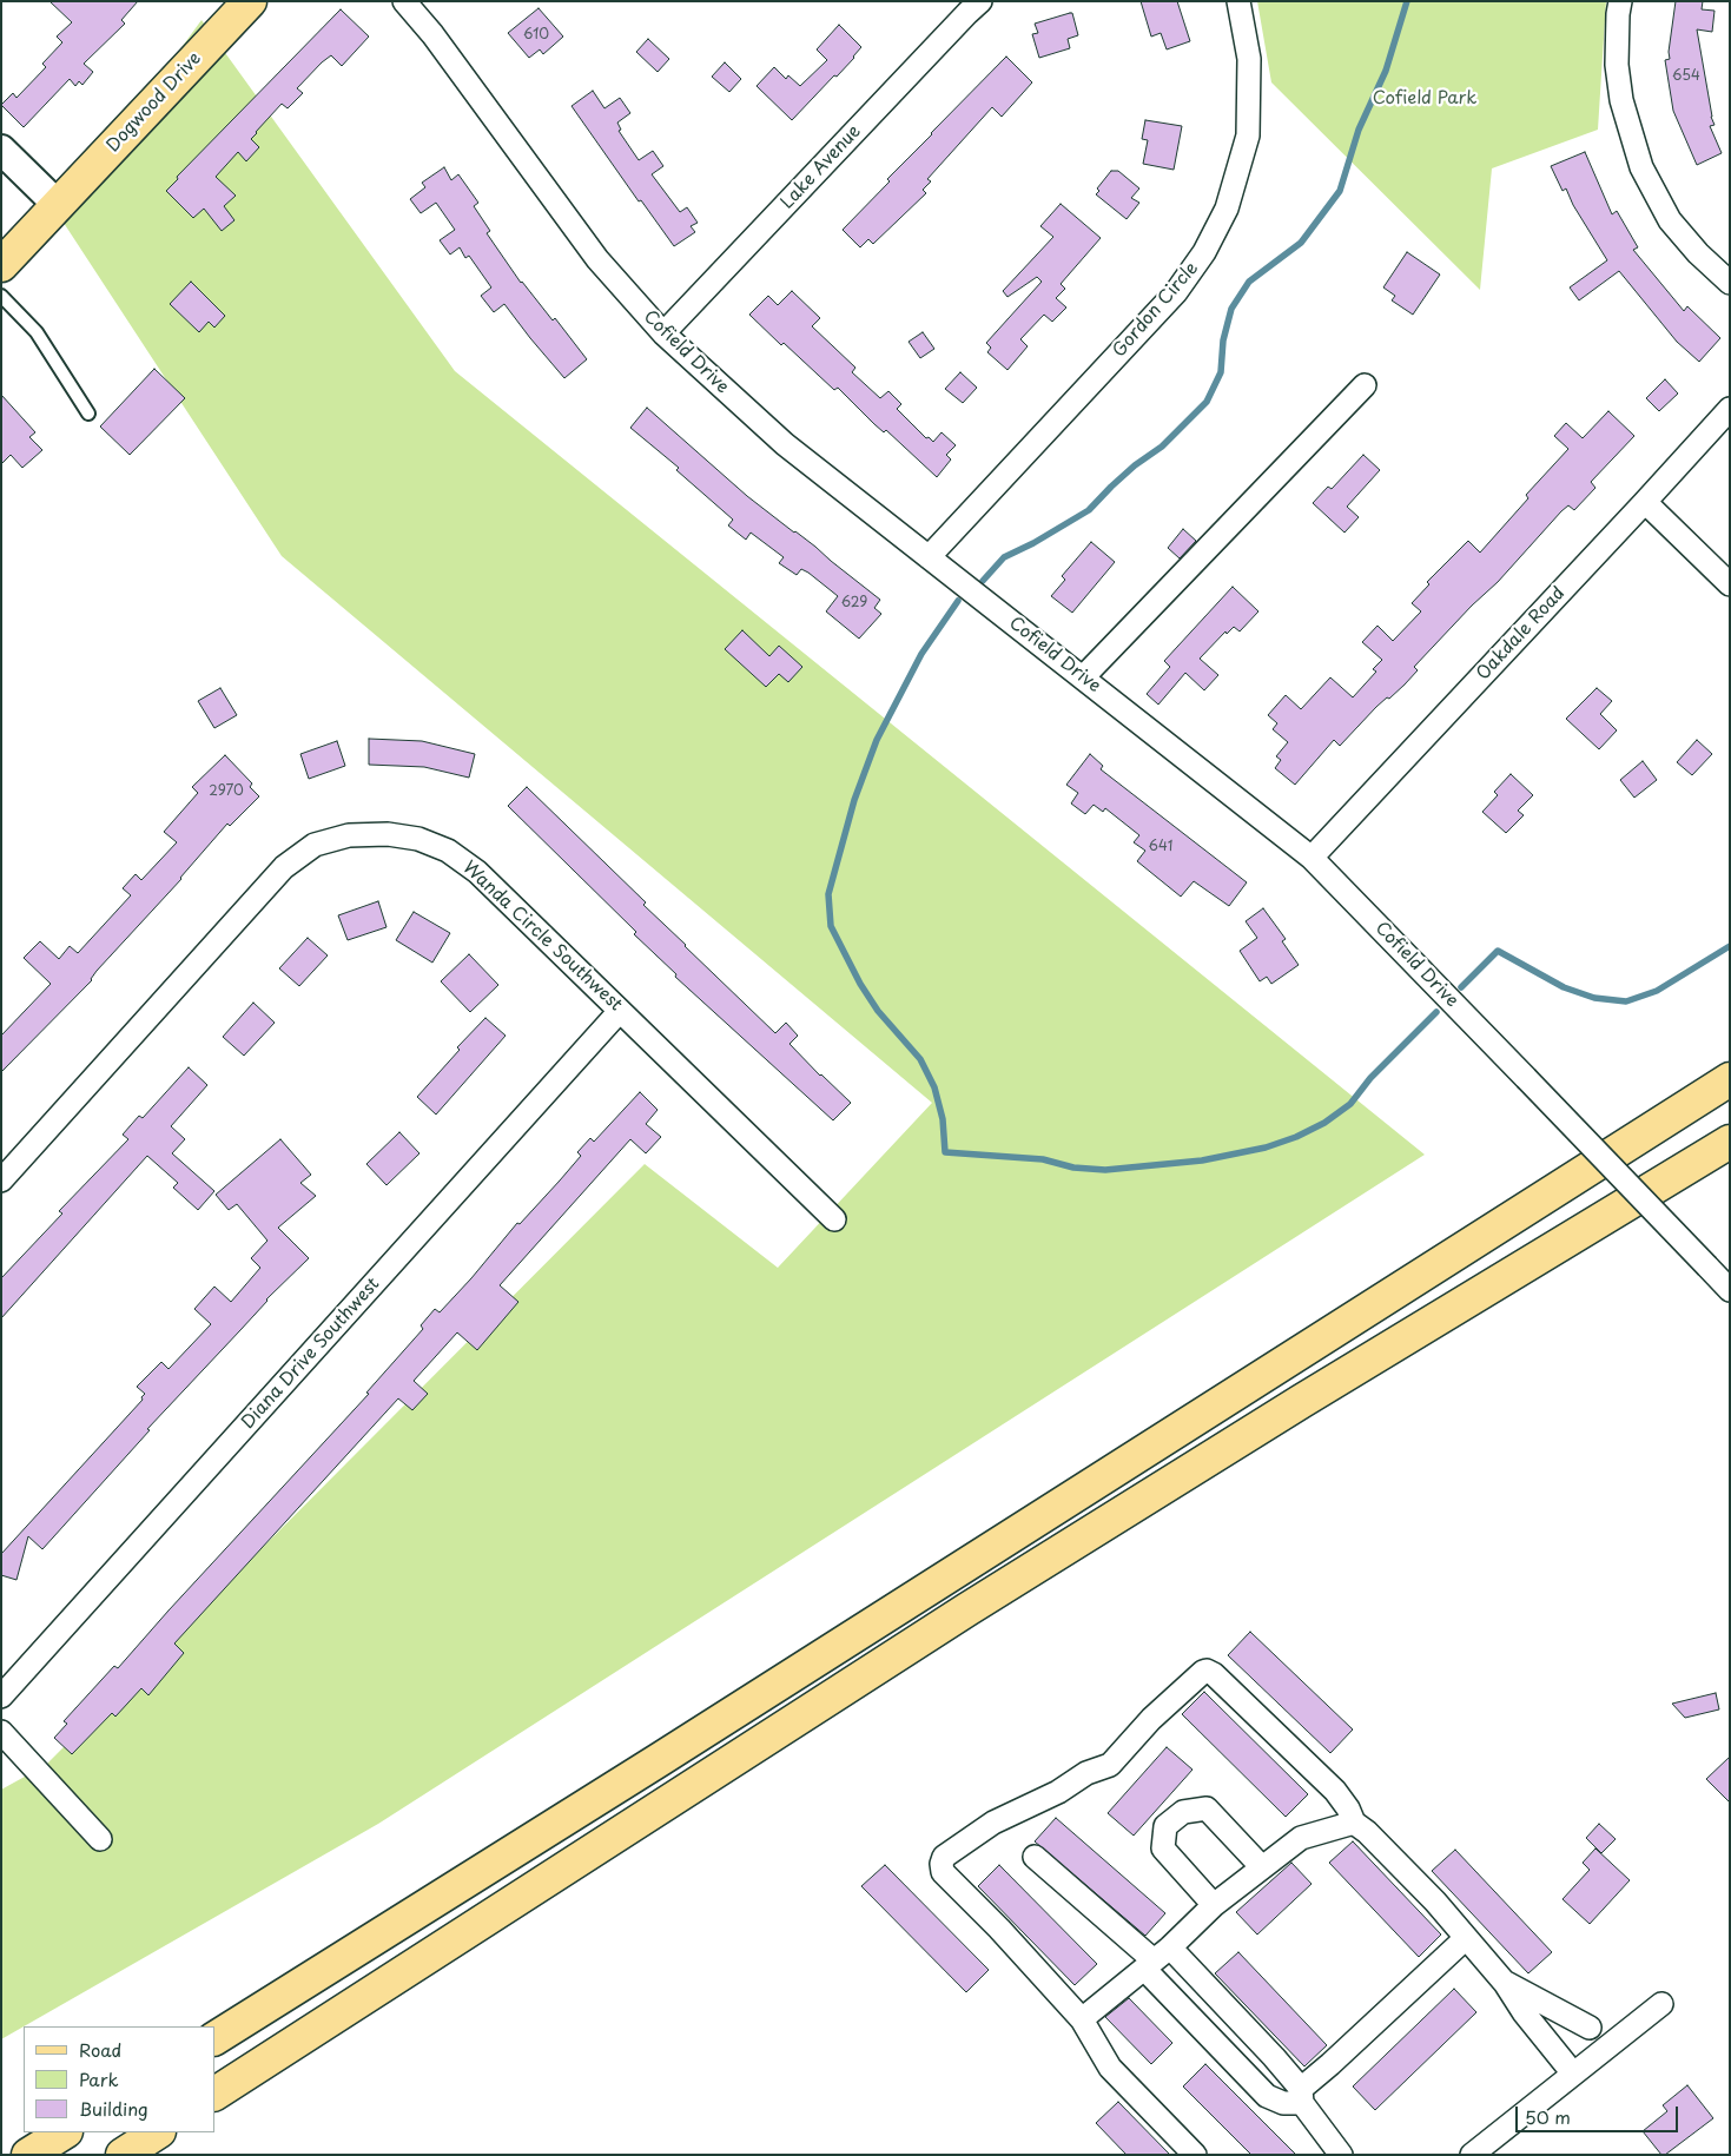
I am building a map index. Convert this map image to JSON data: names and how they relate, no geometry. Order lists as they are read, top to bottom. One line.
{"streets":{"main road":["Dogwood Drive"],"street":["Lake Avenue","Gordon Circle","Cofield Drive","Oakdale Road","Wanda Circle Southwest","Diana Drive Southwest"]},"crossings":[["Lake Avenue","Cofield Drive"],["Gordon Circle","Cofield Drive"],["Cofield Drive","Oakdale Road"],["Wanda Circle Southwest","Diana Drive Southwest"]],"parks":["Cofield Park"],"house_numbers":["610","654","629","2970","641"],"legend":["Road","Park","Building"],"scale_bar":"50 m"}
